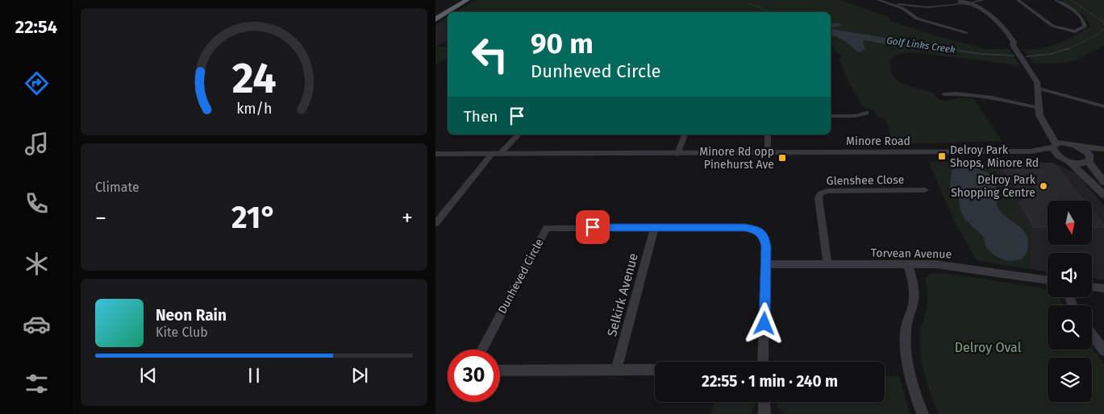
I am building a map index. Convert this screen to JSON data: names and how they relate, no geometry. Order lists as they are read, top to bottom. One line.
{"streets":{"street":["Minore Road","Glenshee Close","Torvean Avenue","Dunheved Circle","Selkirk Avenue"]},"crossings":[["Glenshee Close","Torvean Avenue"],["Torvean Avenue","Dunheved Circle"],["Dunheved Circle","Selkirk Avenue"]],"water":["Golf Links Creek"],"parks":["Delroy Oval"],"places":{"transit":["Delroy Park Shops, Minore Rd","Minore Rd opp Pinehurst Ave"],"other":["Delroy Park Shopping Centre"]},"north":"bottom","page":{"tabs":"22:54","turn":["90 m","Dunheved Circle"],"then":"Then","tile":"Climate","heat":["−","21°","+"],"song":["Neon Rain","Kite Club"],"limit":"30","trip":"22:55 · 1 min · 240 m","gauge":["24","km/h"]}}
